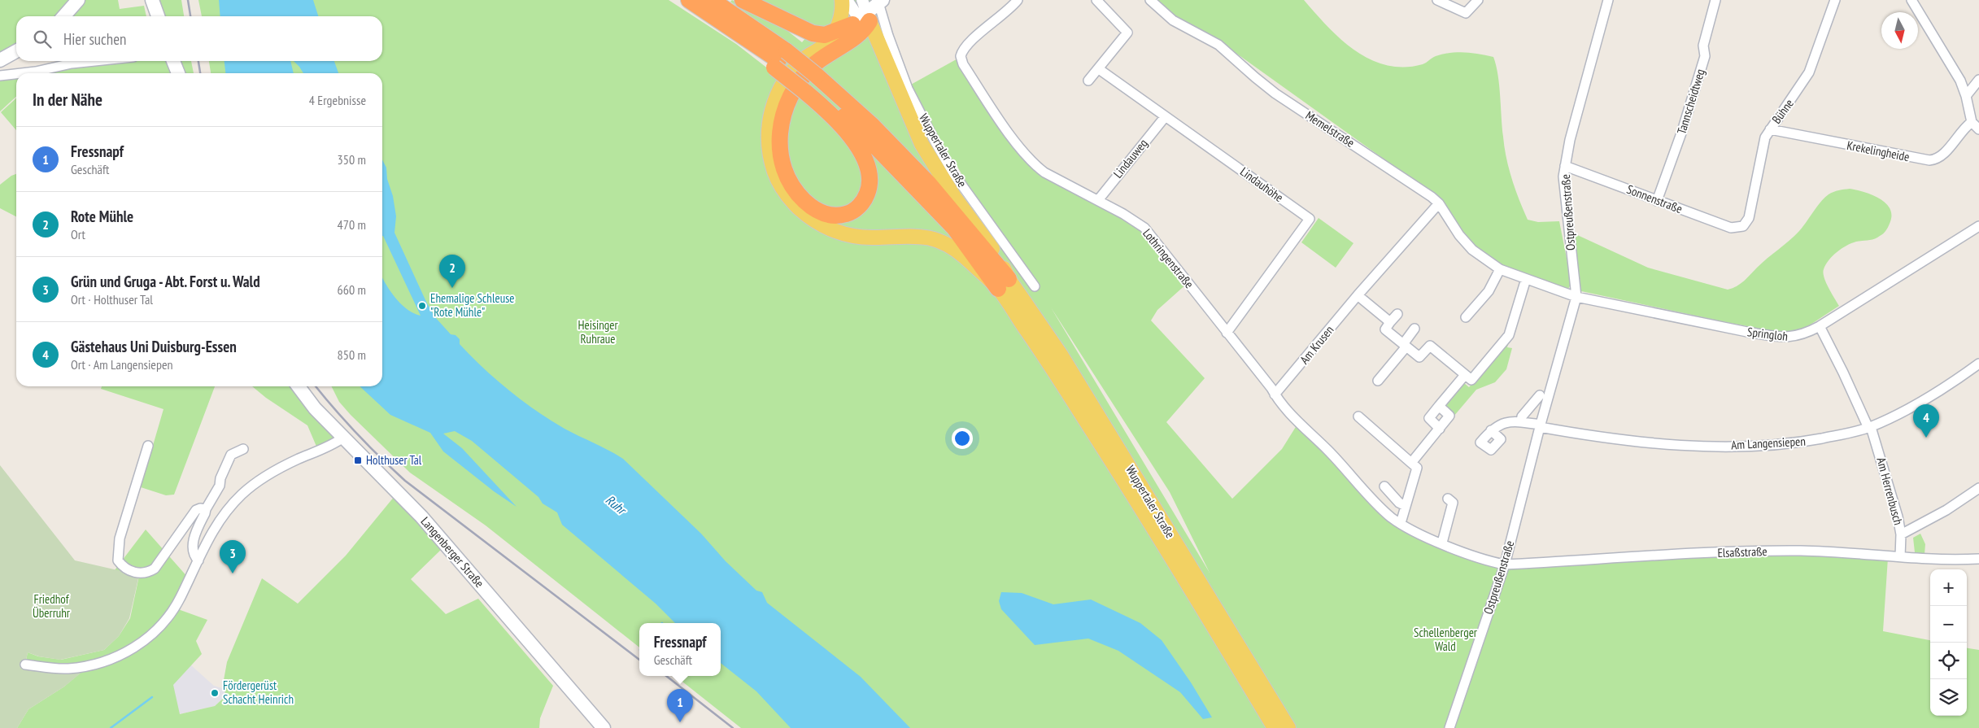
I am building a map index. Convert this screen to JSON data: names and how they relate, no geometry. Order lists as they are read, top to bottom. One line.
{"streets":{"main road":["Wuppertaler Straße","Langenberger Straße"],"street":["Tannscheidtweg","Bühne","Memelstraße","Krekelingheide","Lindauweg","Lindauhöhe","Sonnenstraße","Ostpreußenstraße","Lothringenstraße","Springloh","Am Krusen","Am Langensiepen","Am Herrenbusch","Elsaßstraße"]},"crossings":[["Tannscheidtweg","Sonnenstraße"],["Bühne","Krekelingheide"],["Bühne","Sonnenstraße"],["Memelstraße","Ostpreußenstraße"],["Memelstraße","Springloh"],["Memelstraße","Am Krusen"],["Lindauweg","Lindauhöhe"],["Lindauweg","Lothringenstraße"],["Lindauhöhe","Lothringenstraße"],["Sonnenstraße","Ostpreußenstraße"],["Ostpreußenstraße","Lothringenstraße"],["Ostpreußenstraße","Springloh"],["Ostpreußenstraße","Am Langensiepen"],["Ostpreußenstraße","Elsaßstraße"],["Lothringenstraße","Am Krusen"],["Lothringenstraße","Elsaßstraße"],["Springloh","Am Herrenbusch"],["Am Langensiepen","Am Herrenbusch"],["Am Herrenbusch","Elsaßstraße"]],"water":["Ruhr"],"parks":["Heisinger Ruhraue","Friedhof Überruhr","Schellenberger Wald"],"places":{"other":["Ehemalige Schleuse \"Rote Mühle\"","Fördergerüst Schacht Heinrich"],"transit":["Holthuser Tal"]},"north":"bottom","page":{"search":"Hier suchen","heading":["In der Nähe","4 Ergebnisse"],"list":[{"mark":"1","name":"Fressnapf","note":"Geschäft","value":"350 m"},{"mark":"2","name":"Rote Mühle","note":"Ort","value":"470 m"},{"mark":"3","name":"Grün und Gruga - Abt. Forst u. Wald","note":"Ort · Holthuser Tal","value":"660 m"},{"mark":"4","name":"Gästehaus Uni Duisburg-Essen","note":"Ort · Am Langensiepen","value":"850 m"}],"pins":["2","4","3","1"],"map_buttons":["+","−"],"popup":["Fressnapf","Geschäft"]}}
